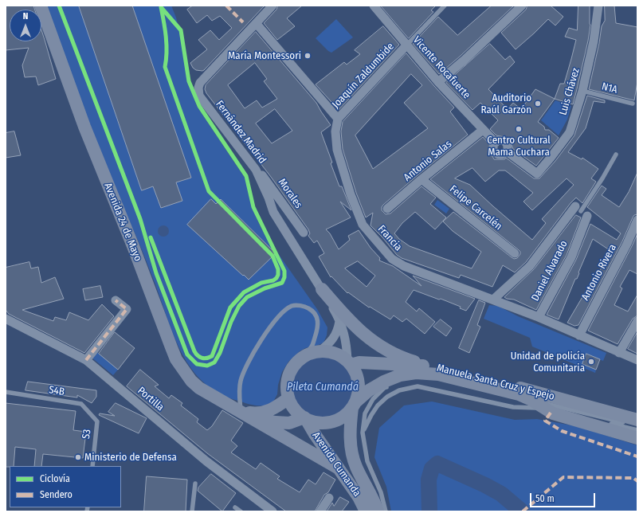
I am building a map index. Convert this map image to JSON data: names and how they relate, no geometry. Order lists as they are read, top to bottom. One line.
{"streets":{"main road":["Avenida 24 de Mayo","Manuela Santa Cruz y Espejo","Avenida Cumanda"],"street":["Vicente Rocafuerte","Joaquín Zaldumbide","Luis Chávez","Fernández Madrid","Antonio Salas","Morales","Felipe Carcelén","Francia","Daniel Alvarado","Antonio Rivera","Portilla"],"lane":["N1A","S4B","S3"]},"crossings":[["Vicente Rocafuerte","Joaquín Zaldumbide"],["Vicente Rocafuerte","Luis Chávez"],["Vicente Rocafuerte","Antonio Salas"],["Joaquín Zaldumbide","Francia"],["N1A","Luis Chávez"],["Fernández Madrid","Morales"],["Fernández Madrid","Avenida 24 de Mayo"],["Fernández Madrid","Manuela Santa Cruz y Espejo"],["Fernández Madrid","Avenida Cumanda"],["Antonio Salas","Felipe Carcelén"],["Avenida 24 de Mayo","Manuela Santa Cruz y Espejo"],["Avenida 24 de Mayo","Avenida Cumanda"],["Francia","Daniel Alvarado"],["Francia","Antonio Rivera"],["Manuela Santa Cruz y Espejo","Avenida Cumanda"],["S4B","S3"]],"water":["Pileta Cumandá"],"places":["María Montessori","Auditorio Raúl Garzón","Centro Cultural Mama Cuchara","Unidad de policía Comunitaria","Ministerio de Defensa"],"legend":["Ciclovía","Sendero"],"scale_bar":"50 m","north":"top"}
